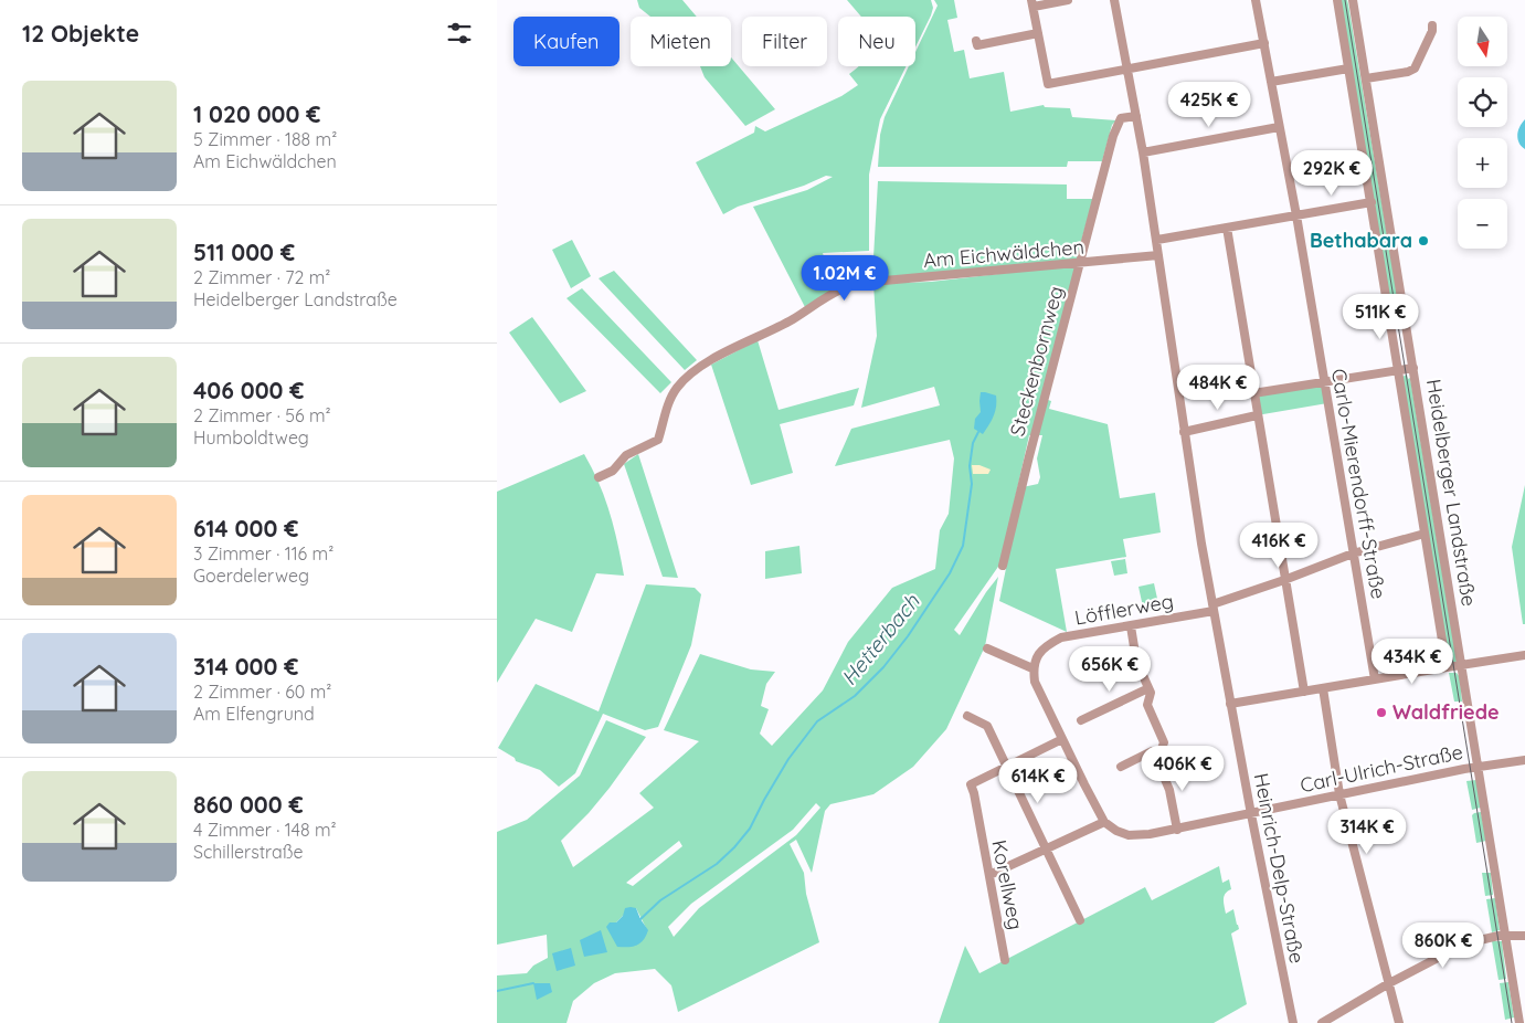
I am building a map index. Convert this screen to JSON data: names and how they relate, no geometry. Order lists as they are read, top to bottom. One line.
{"streets":{"street":["Am Eichwäldchen","Steckenbornweg","Carlo-Mierendorff-Straße","Heidelberger Landstraße","Löfflerweg","Carl-Ulrich-Straße","Heinrich-Delp-Straße","Korellweg"]},"crossings":[["Am Eichwäldchen","Steckenbornweg"],["Am Eichwäldchen","Heinrich-Delp-Straße"],["Steckenbornweg","Heinrich-Delp-Straße"],["Carlo-Mierendorff-Straße","Löfflerweg"],["Heidelberger Landstraße","Löfflerweg"],["Heidelberger Landstraße","Carl-Ulrich-Straße"],["Löfflerweg","Heinrich-Delp-Straße"],["Carl-Ulrich-Straße","Heinrich-Delp-Straße"]],"water":["Hetterbach"],"places":["Bethabara","Waldfriede"],"north":"bottom","page":{"heading":"12 Objekte","map_buttons":["+","−"],"chip":["Kaufen","Mieten","Filter","Neu"],"list":[{"name":"1 020 000 €","note":"5 Zimmer · 188 m² · Am Eichwäldchen"},{"name":"511 000 €","note":"2 Zimmer · 72 m² · Heidelberger Landstraße"},{"name":"406 000 €","note":"2 Zimmer · 56 m² · Humboldtweg"},{"name":"614 000 €","note":"3 Zimmer · 116 m² · Goerdelerweg"},{"name":"314 000 €","note":"2 Zimmer · 60 m² · Am Elfengrund"},{"name":"860 000 €","note":"4 Zimmer · 148 m² · Schillerstraße"}],"price":["425K €","292K €","1.02M €","511K €","484K €","416K €","434K €","656K €","406K €","614K €","314K €","860K €"]}}
